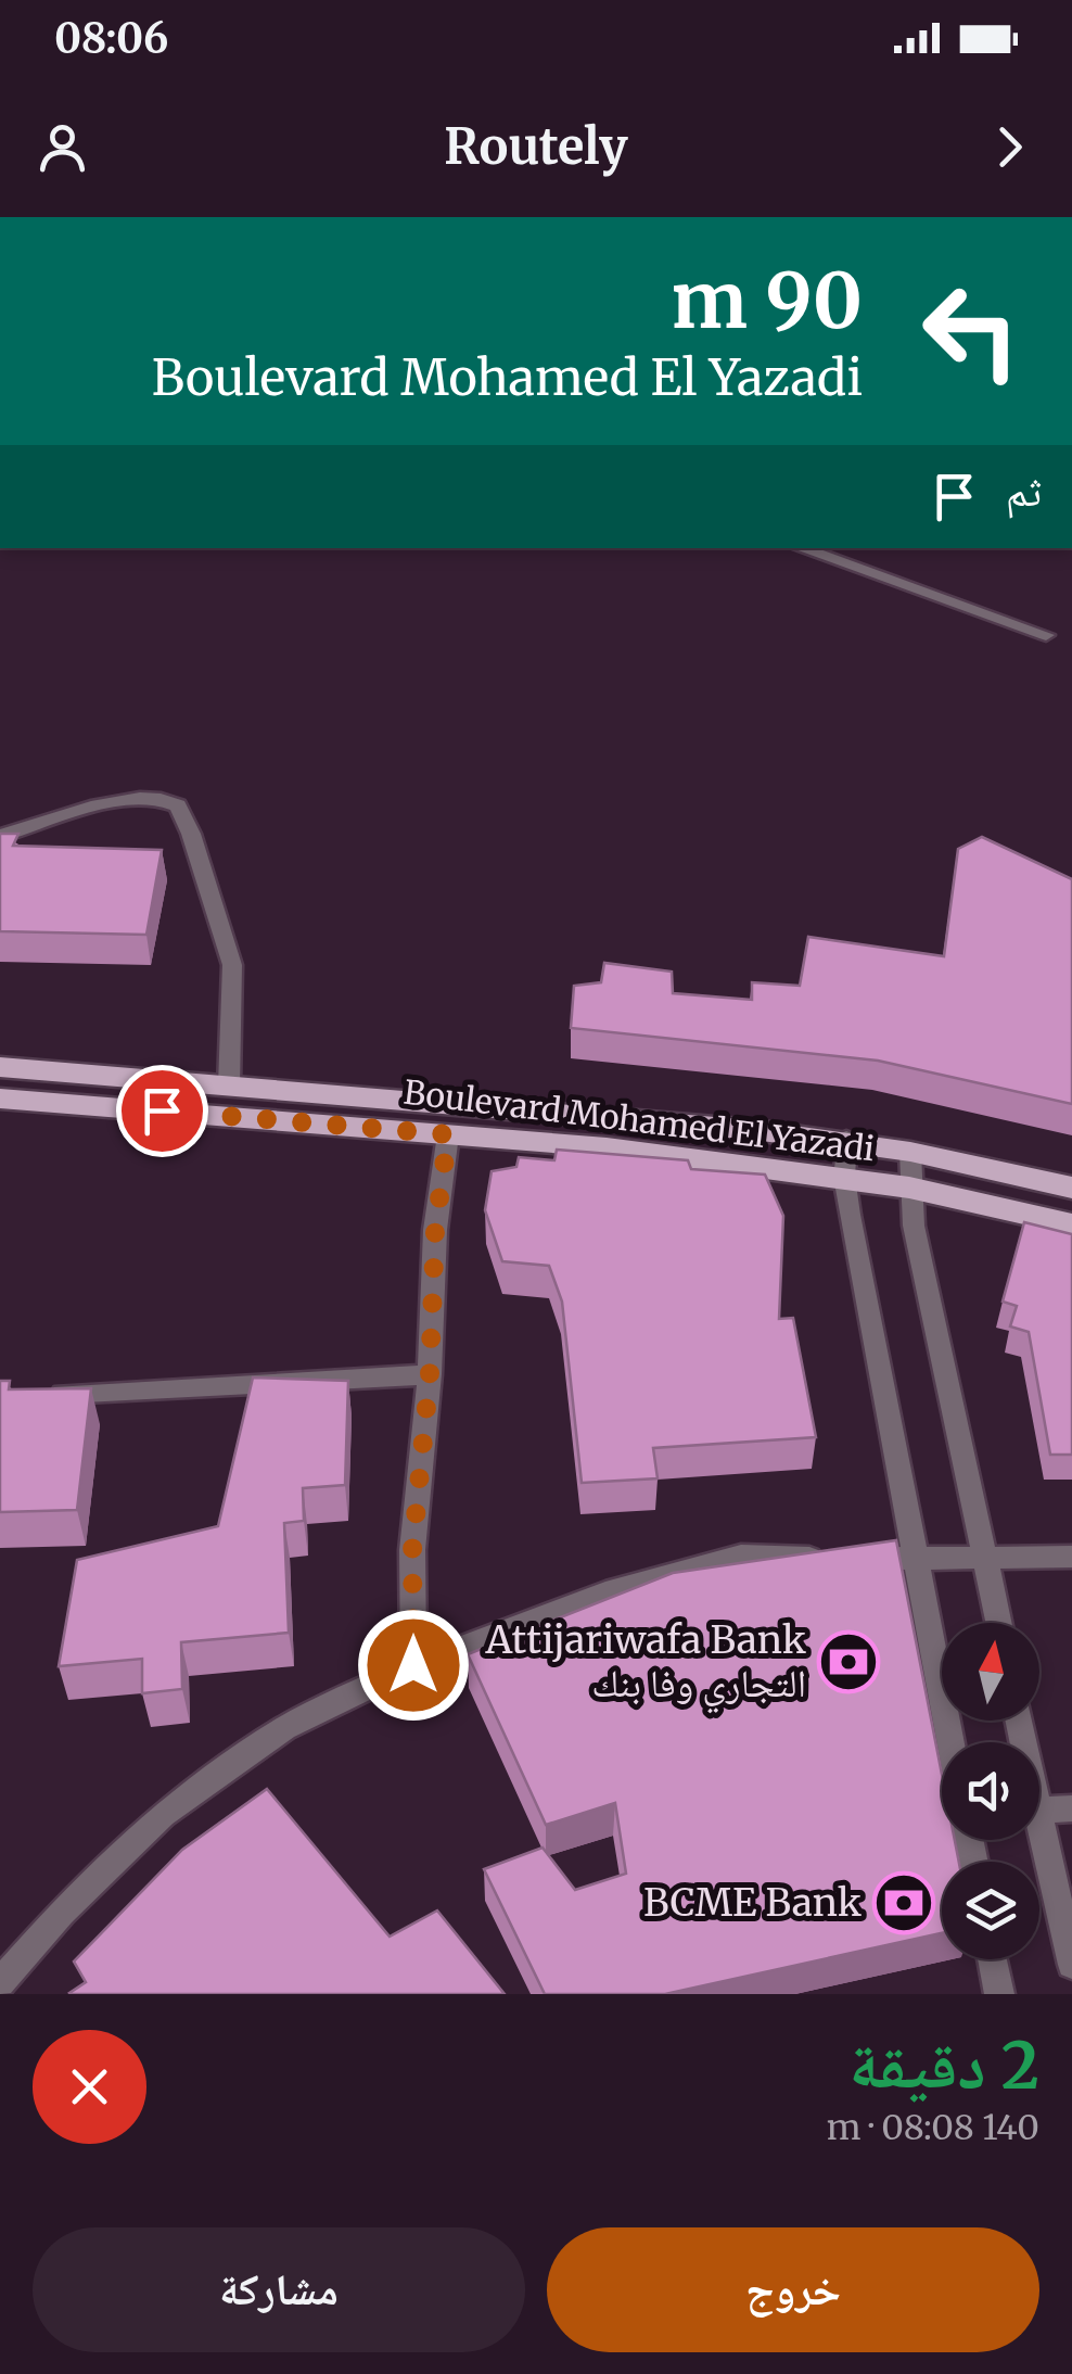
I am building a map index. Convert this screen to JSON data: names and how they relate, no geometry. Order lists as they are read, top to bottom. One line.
{"streets":{"main road":["Boulevard Mohamed El Yazadi"]},"places":{"bank":["Attijariwafa Bank التجاري وفا بنك","BCME Bank"]},"north":"top","page":{"status":"08:06","header":"Routely","turn":["90 m","Boulevard Mohamed El Yazadi"],"then":"ثم","heading":["2 دقيقة","140 m · 08:08"],"buttons":["خروج","مشاركة"]}}
